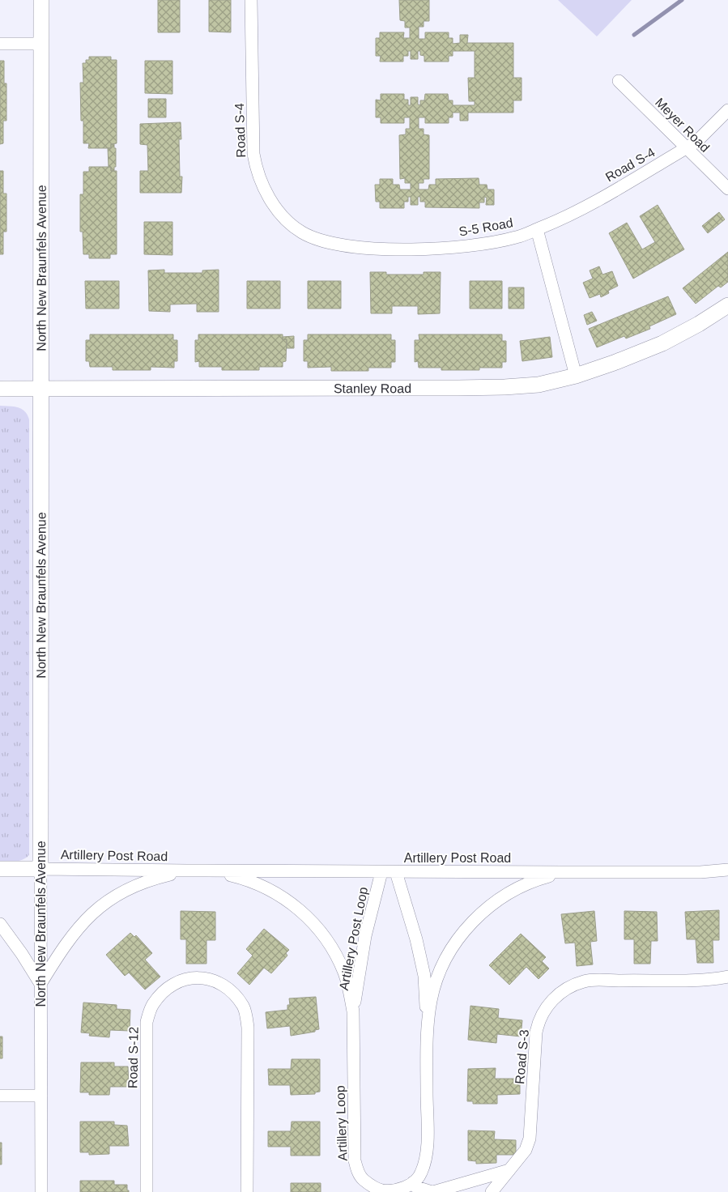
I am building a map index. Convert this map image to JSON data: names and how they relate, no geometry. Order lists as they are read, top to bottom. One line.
{"streets":{"street":["Meyer Road","Road S-4","S-5 Road","North New Braunfels Avenue","Stanley Road","Artillery Post Road","Artillery Post Loop","Road S-3","Road S-12","Artillery Loop"]},"crossings":[["Meyer Road","Road S-4"],["Road S-4","S-5 Road"],["North New Braunfels Avenue","Stanley Road"],["North New Braunfels Avenue","Artillery Post Road"],["Artillery Post Road","Artillery Post Loop"],["Artillery Post Road","Artillery Loop"],["Artillery Post Loop","Artillery Loop"]]}
